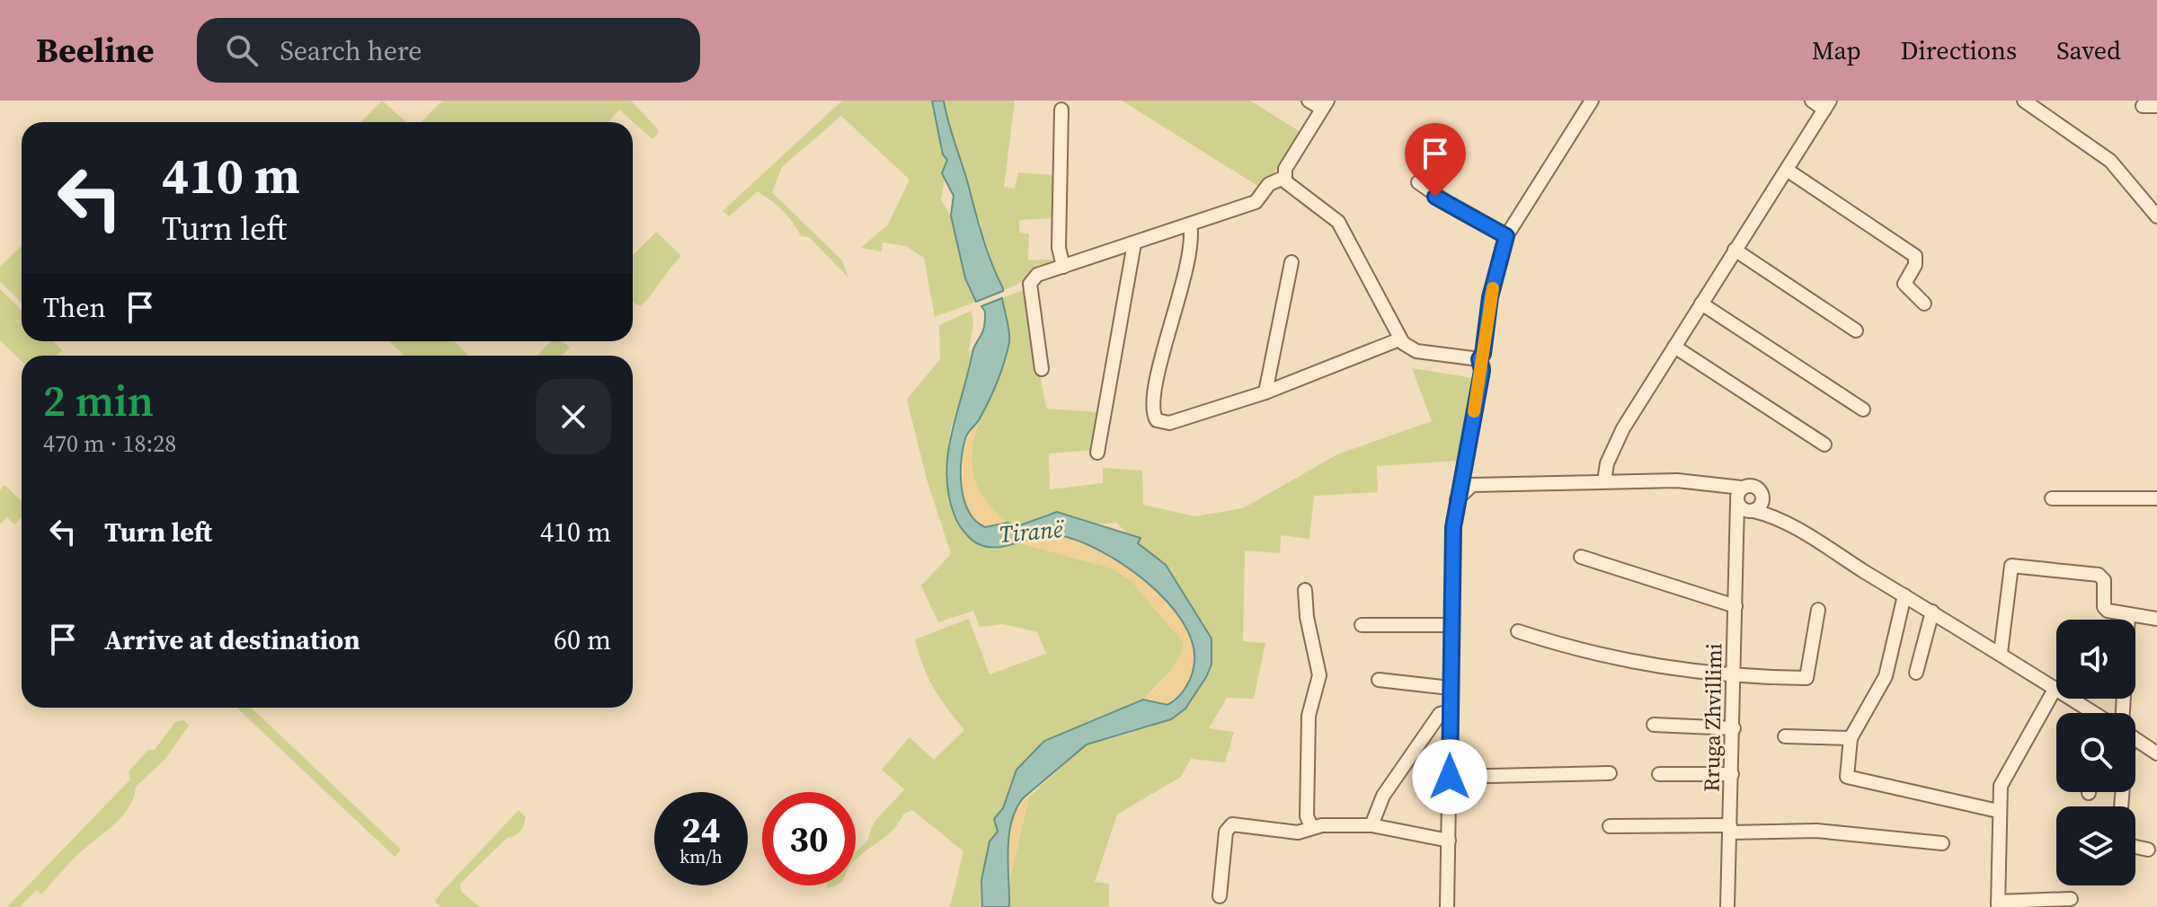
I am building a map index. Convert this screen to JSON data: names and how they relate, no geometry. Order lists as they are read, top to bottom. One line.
{"streets":{"street":["Rruga Zhvillimi"]},"water":["Tiranë"],"page":{"header":"Beeline","search":"Search here","nav":["Map","Directions","Saved"],"turn":["410 m","Turn left"],"then":"Then","heading":["2 min","470 m · 18:28"],"list":[{"name":"Turn left","value":"410 m"},{"name":"Arrive at destination","value":"60 m"}],"speed":"24 km/h","limit":"30"}}
